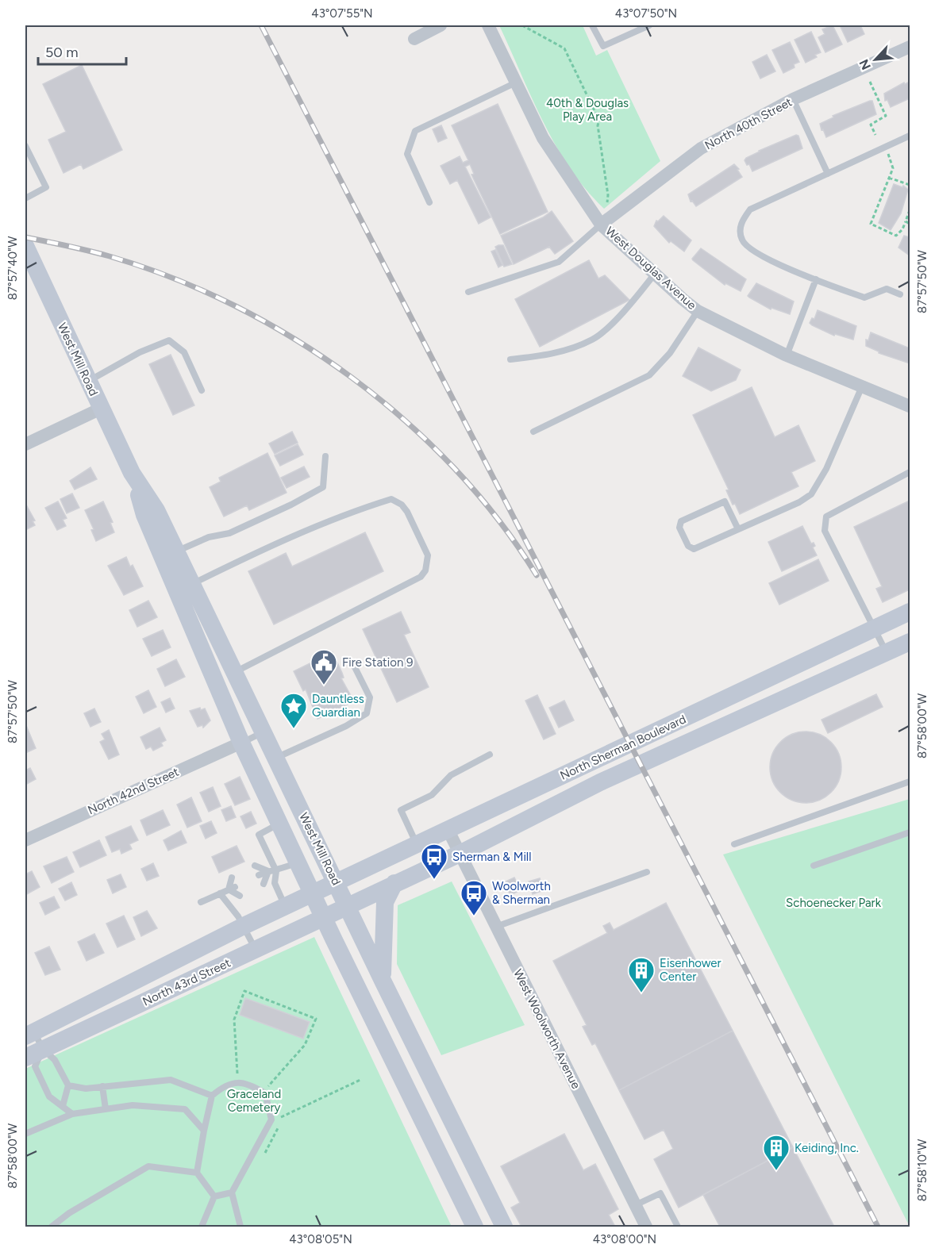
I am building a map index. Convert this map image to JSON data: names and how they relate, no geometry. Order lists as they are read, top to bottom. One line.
{"streets":{"main road":["West Mill Road","North Sherman Boulevard","North 43rd Street"],"street":["North 40th Street","West Douglas Avenue","North 42nd Street","West Woolworth Avenue"]},"crossings":[["North 40th Street","West Douglas Avenue"],["West Mill Road","North Sherman Boulevard"],["West Mill Road","North 42nd Street"],["West Mill Road","North 43rd Street"],["North Sherman Boulevard","North 43rd Street"],["North Sherman Boulevard","West Woolworth Avenue"]],"parks":["40th & Douglas Play Area","Schoenecker Park","Graceland Cemetery"],"places":{"public building":["Fire Station 9"],"place":["Dauntless Guardian"],"bus stop":["Sherman & Mill","Woolworth & Sherman"],"building":["Eisenhower Center","Keiding, Inc."]},"scale_bar":"50 m","north":"bottom left","coordinates":["43°07'55\"N","43°07'50\"N","87°57'40\"W","87°57'50\"W","87°58'00\"W","87°58'10\"W","43°08'05\"N","43°08'00\"N"]}
